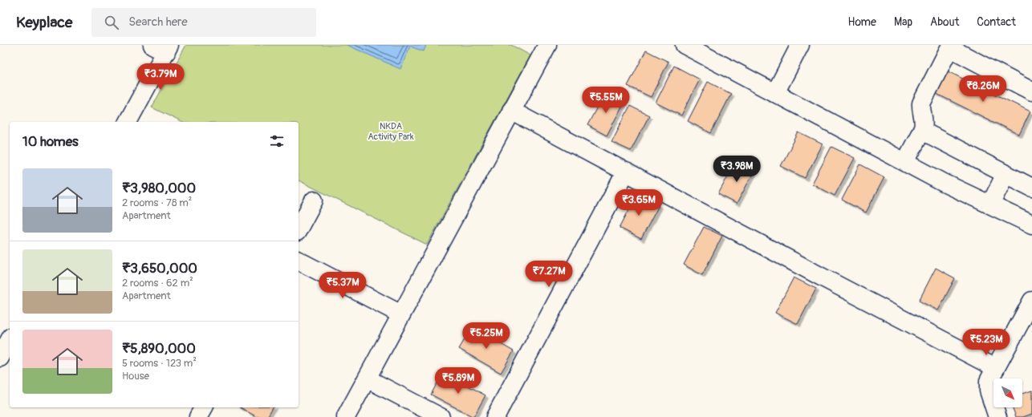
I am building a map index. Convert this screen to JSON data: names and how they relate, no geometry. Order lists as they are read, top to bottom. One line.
{"parks":["NKDA Activity Park"],"north":"bottom right","page":{"header":"Keyplace","search":"Search here","nav":["Home","Map","About","Contact"],"price":["₹3.79M","₹8.26M","₹5.55M","₹3.98M","₹3.65M","₹7.27M","₹5.37M","₹5.25M","₹5.23M","₹5.89M"],"heading":"10 homes","list":[{"name":"₹3,980,000","note":"2 rooms · 78 m² · Apartment"},{"name":"₹3,650,000","note":"2 rooms · 62 m² · Apartment"},{"name":"₹5,890,000","note":"5 rooms · 123 m² · House"}]}}
